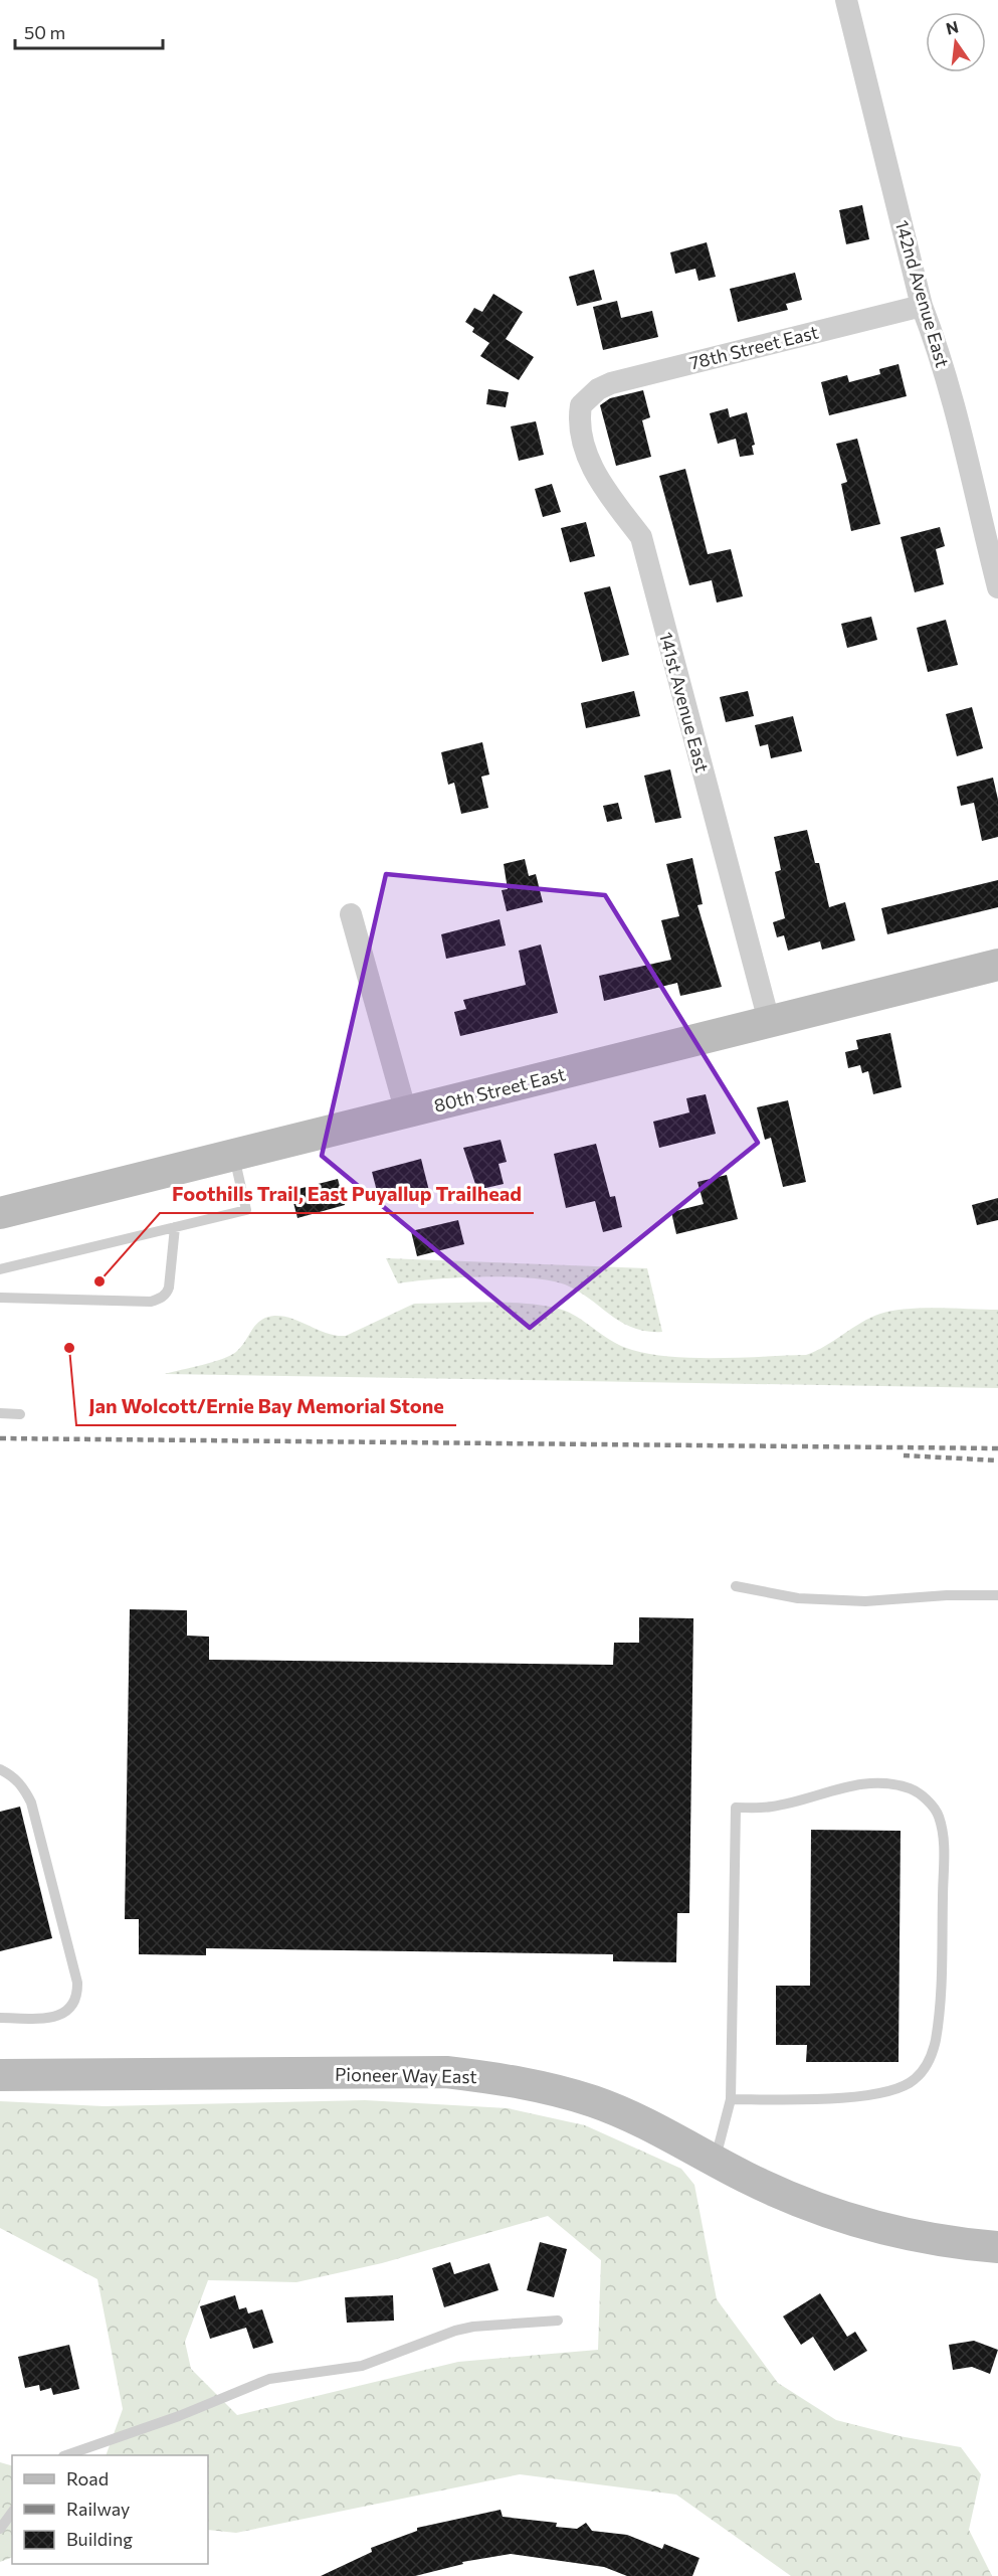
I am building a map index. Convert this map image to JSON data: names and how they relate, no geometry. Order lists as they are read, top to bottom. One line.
{"streets":{"street":["142nd Avenue East","78th Street East","141st Avenue East","80th Street East","Pioneer Way East"]},"crossings":[["142nd Avenue East","78th Street East"],["78th Street East","141st Avenue East"],["141st Avenue East","80th Street East"]],"places":["Foothills Trail, East Puyallup Trailhead","Jan Wolcott/Ernie Bay Memorial Stone"],"legend":["Road","Railway","Building"],"scale_bar":"50 m","north":"top"}
